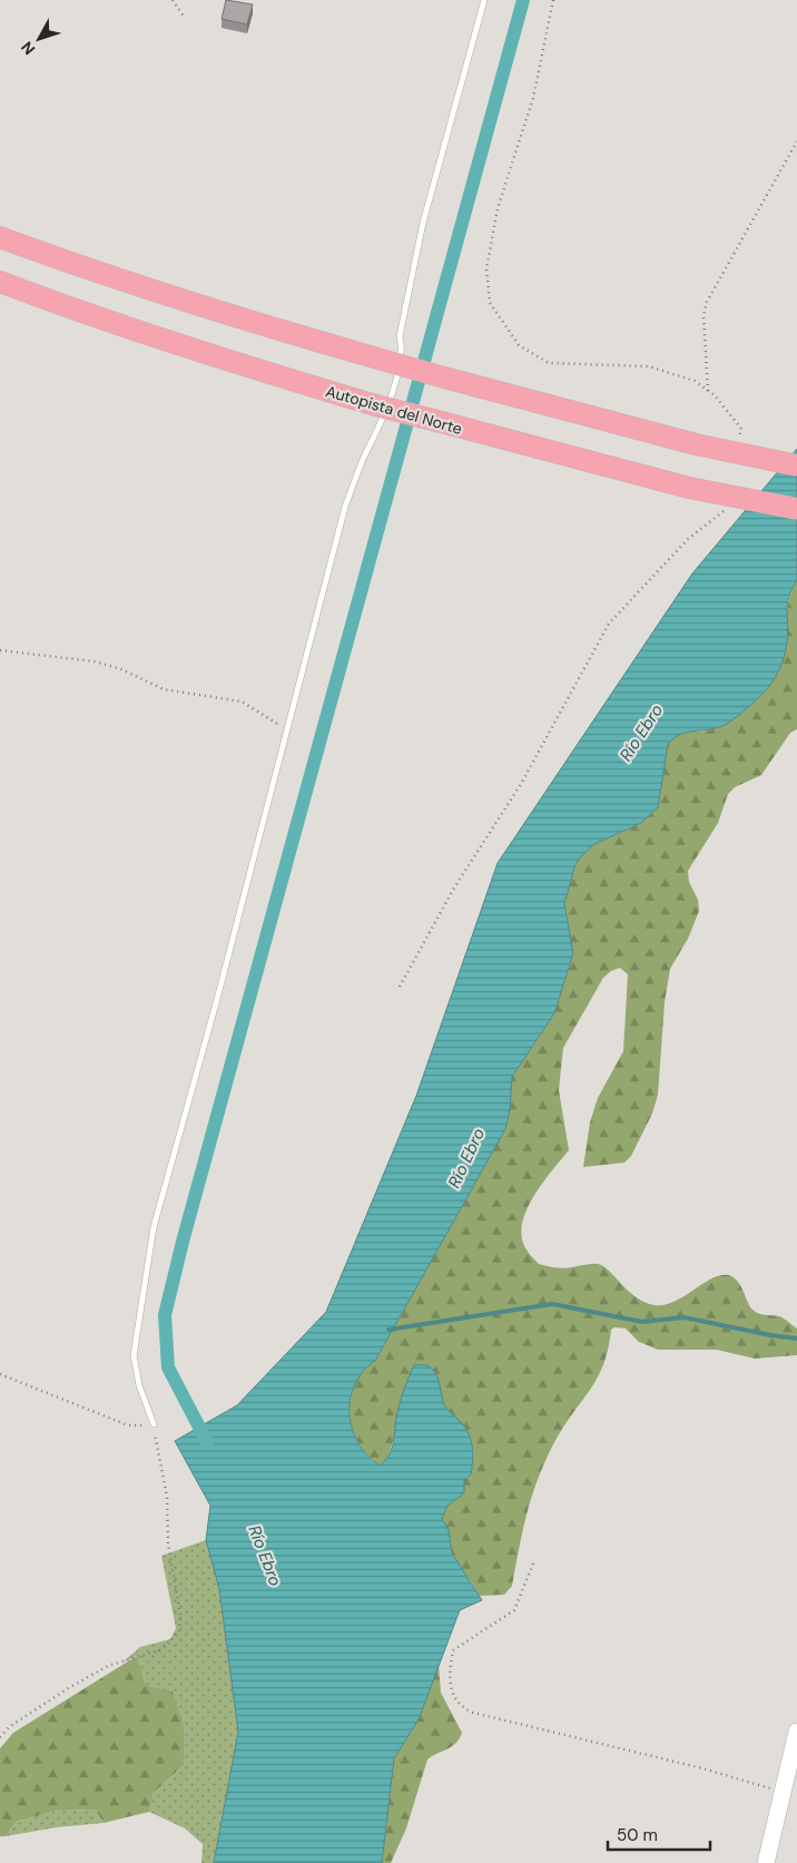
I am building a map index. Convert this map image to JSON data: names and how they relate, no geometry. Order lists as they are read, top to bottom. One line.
{"streets":{"highway":["Autopista del Norte"]},"water":["Río Ebro"],"scale_bar":"50 m","north":"bottom left"}
